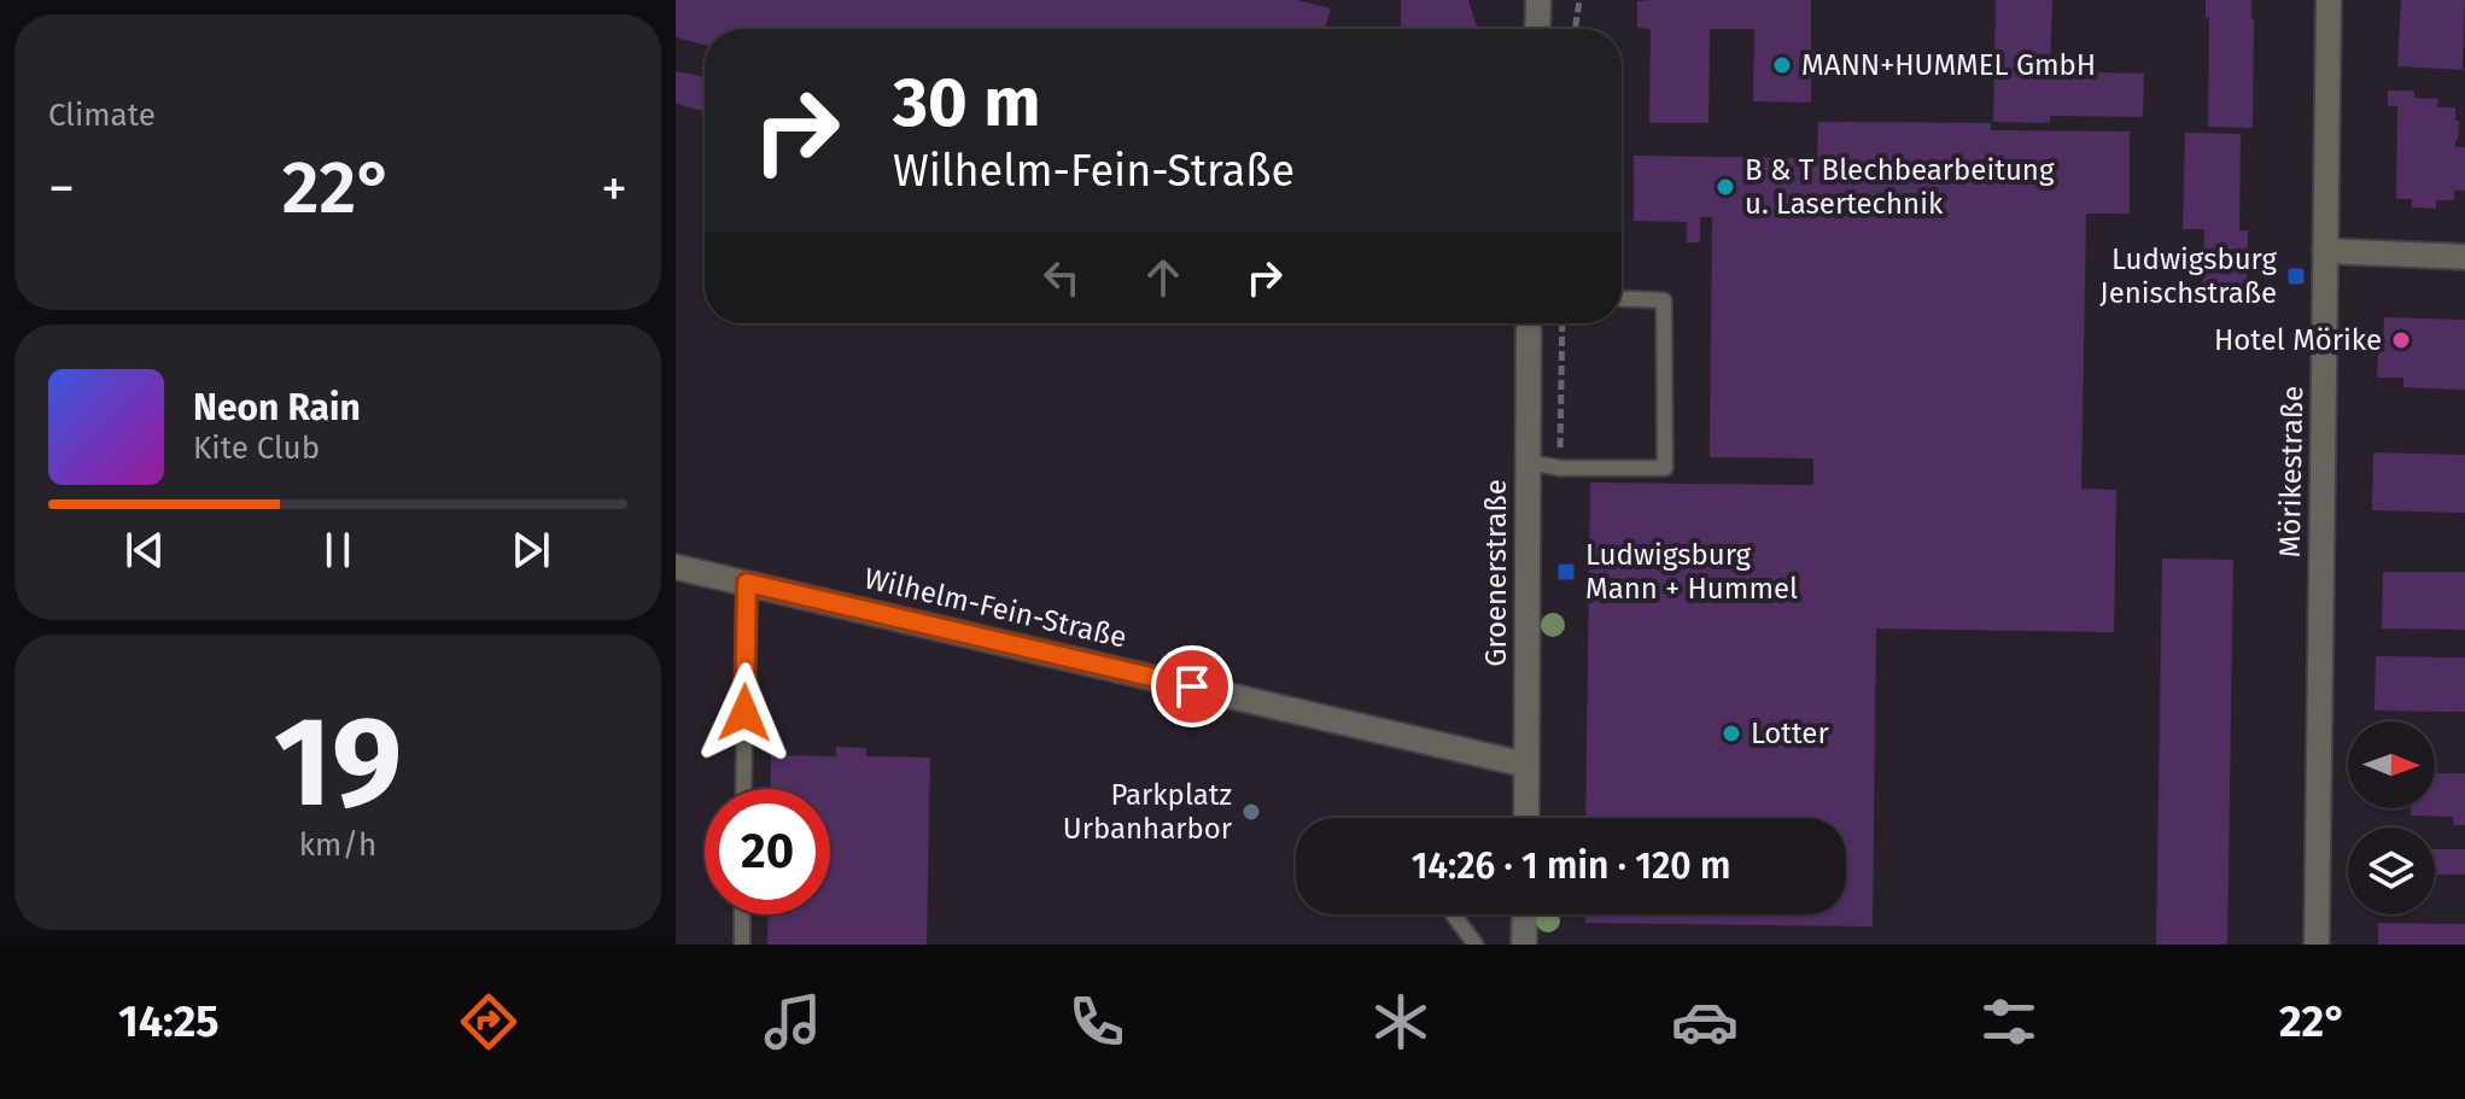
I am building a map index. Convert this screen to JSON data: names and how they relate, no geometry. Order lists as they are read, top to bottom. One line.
{"streets":{"street":["Mörikestraße","Groenerstraße","Wilhelm-Fein-Straße"]},"crossings":[["Groenerstraße","Wilhelm-Fein-Straße"]],"places":{"other":["MANN+HUMMEL GmbH","B & T Blechbearbeitung u. Lasertechnik","Hotel Mörike","Lotter","Parkplatz Urbanharbor"],"transit":["Ludwigsburg Jenischstraße","Ludwigsburg Mann + Hummel"]},"north":"right","page":{"tile":["Climate",["19","km/h"]],"turn":["30 m","Wilhelm-Fein-Straße"],"heat":["−","22°","+"],"song":["Neon Rain","Kite Club"],"limit":"20","trip":"14:26 · 1 min · 120 m","tabs":["14:25","22°"]}}
